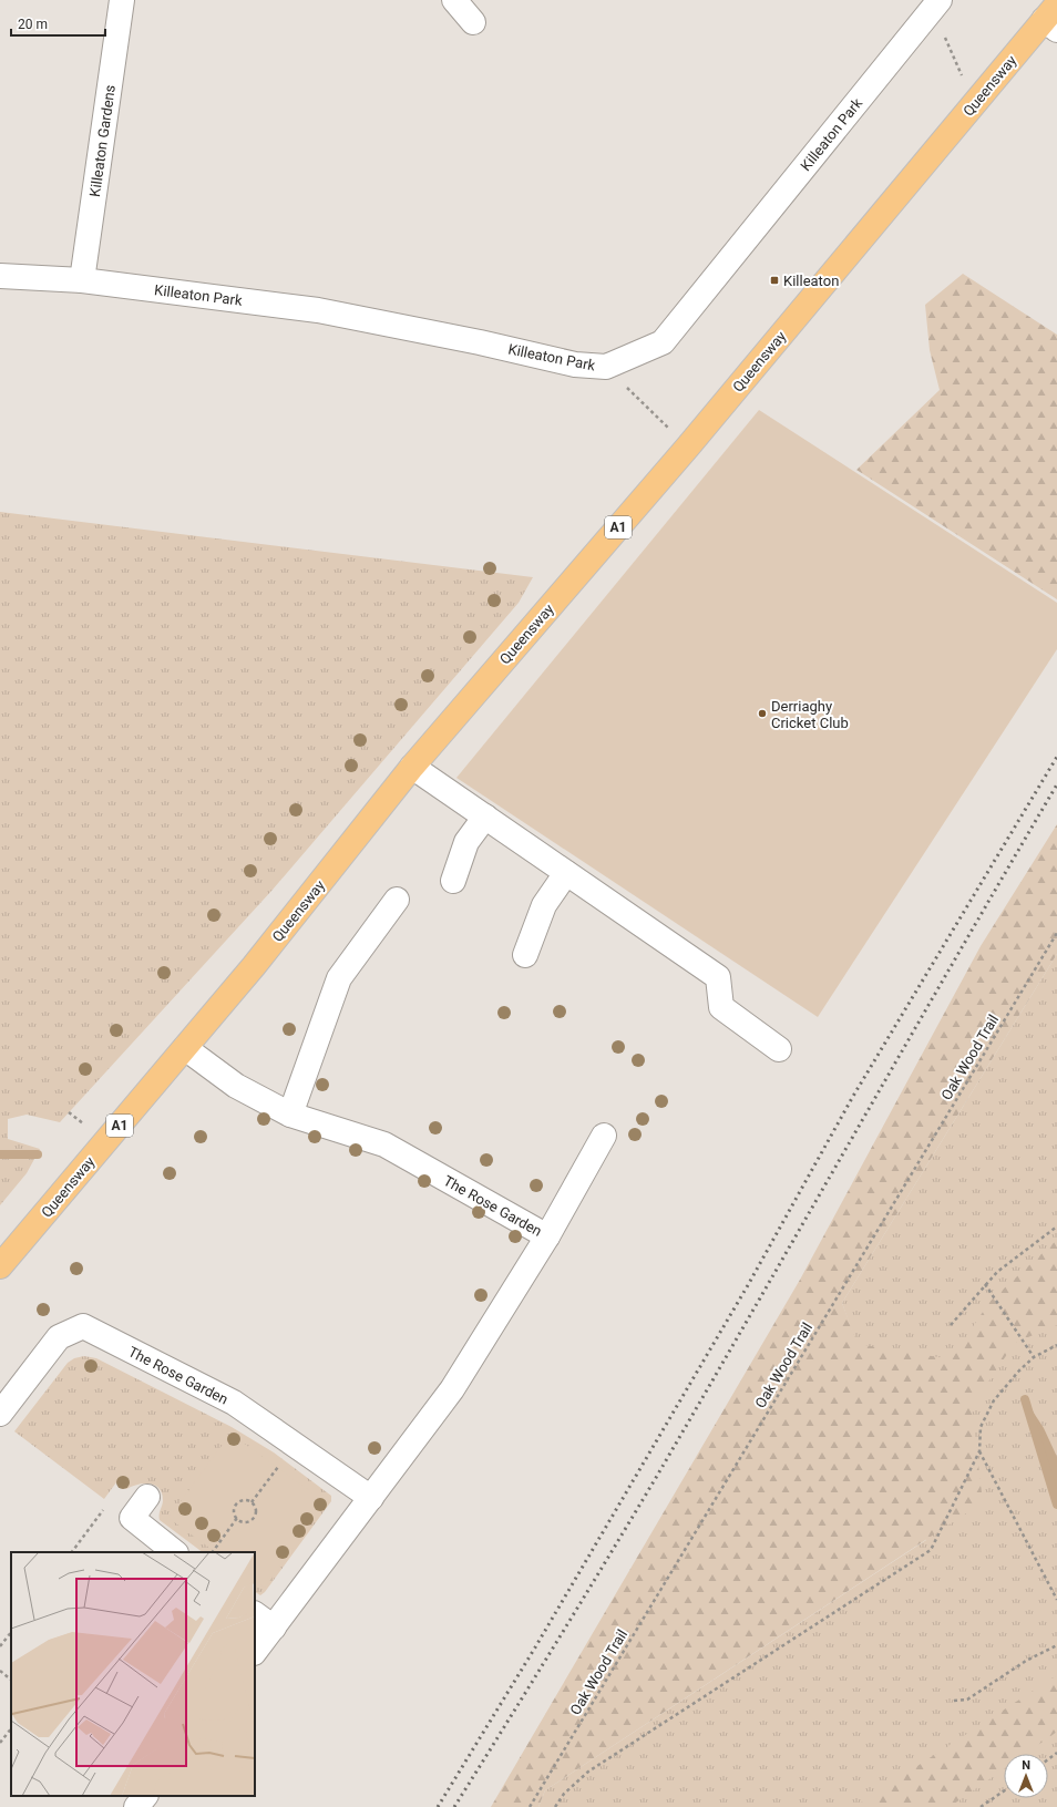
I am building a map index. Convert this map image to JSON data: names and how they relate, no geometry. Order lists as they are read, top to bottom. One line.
{"streets":{"main road":["Queensway","A1"],"street":["Killeaton Park","Killeaton Gardens","The Rose Garden"],"path":["Oak Wood Trail"]},"crossings":[["Queensway","The Rose Garden"],["Killeaton Park","Killeaton Gardens"]],"places":{"transit":["Killeaton"],"other":["Derriaghy Cricket Club"]},"scale_bar":"20 m","north":"top"}
